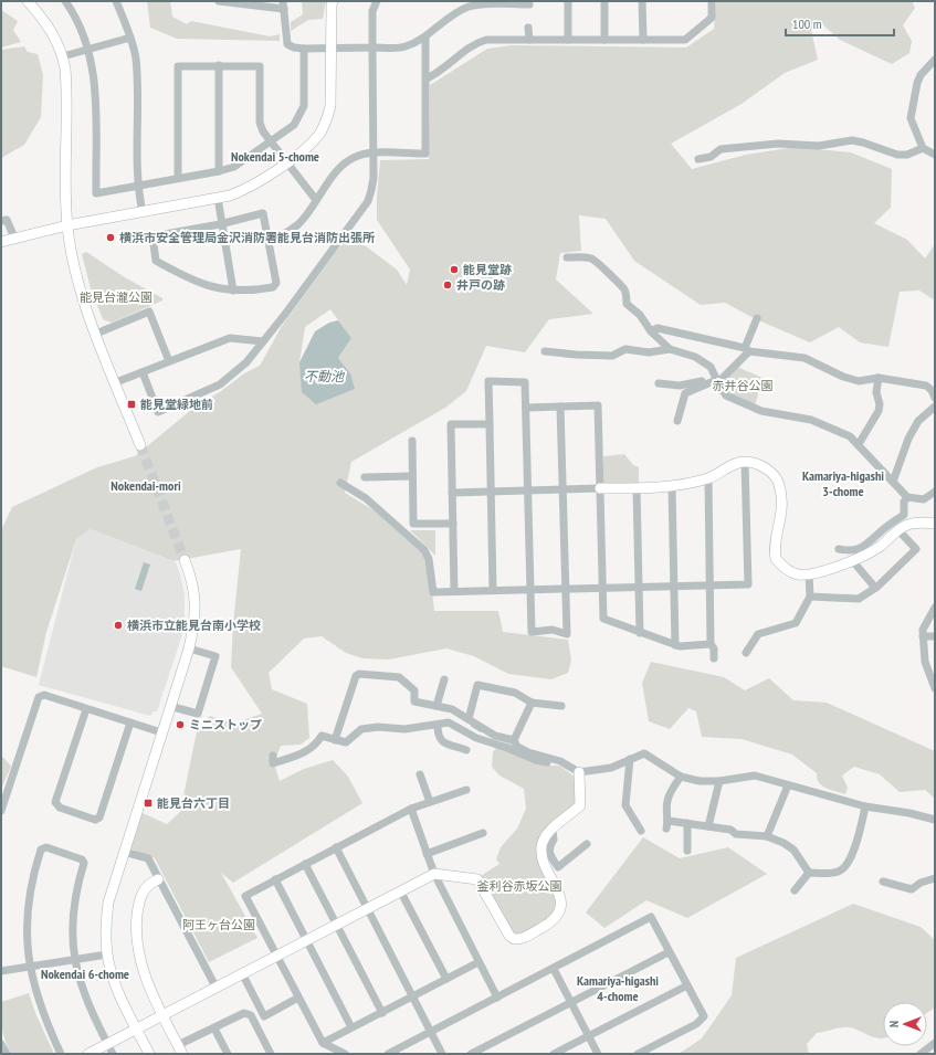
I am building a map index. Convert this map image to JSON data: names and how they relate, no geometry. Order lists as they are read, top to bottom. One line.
{"districts":["Nokendai 5-chome","Kamariya-higashi 3-chome","Nokendai-mori","Nokendai 6-chome","Kamariya-higashi 4-chome"],"water":["不動池"],"parks":["能見台瀧公園","赤井谷公園","釜利谷赤坂公園","阿王ヶ台公園"],"places":{"other":["横浜市安全管理局金沢消防署能見台消防出張所","能見堂跡","井戸の跡","横浜市立能見台南小学校","ミニストップ"],"transit":["能見堂緑地前","能見台六丁目"]},"scale_bar":"100 m","north":"left"}
